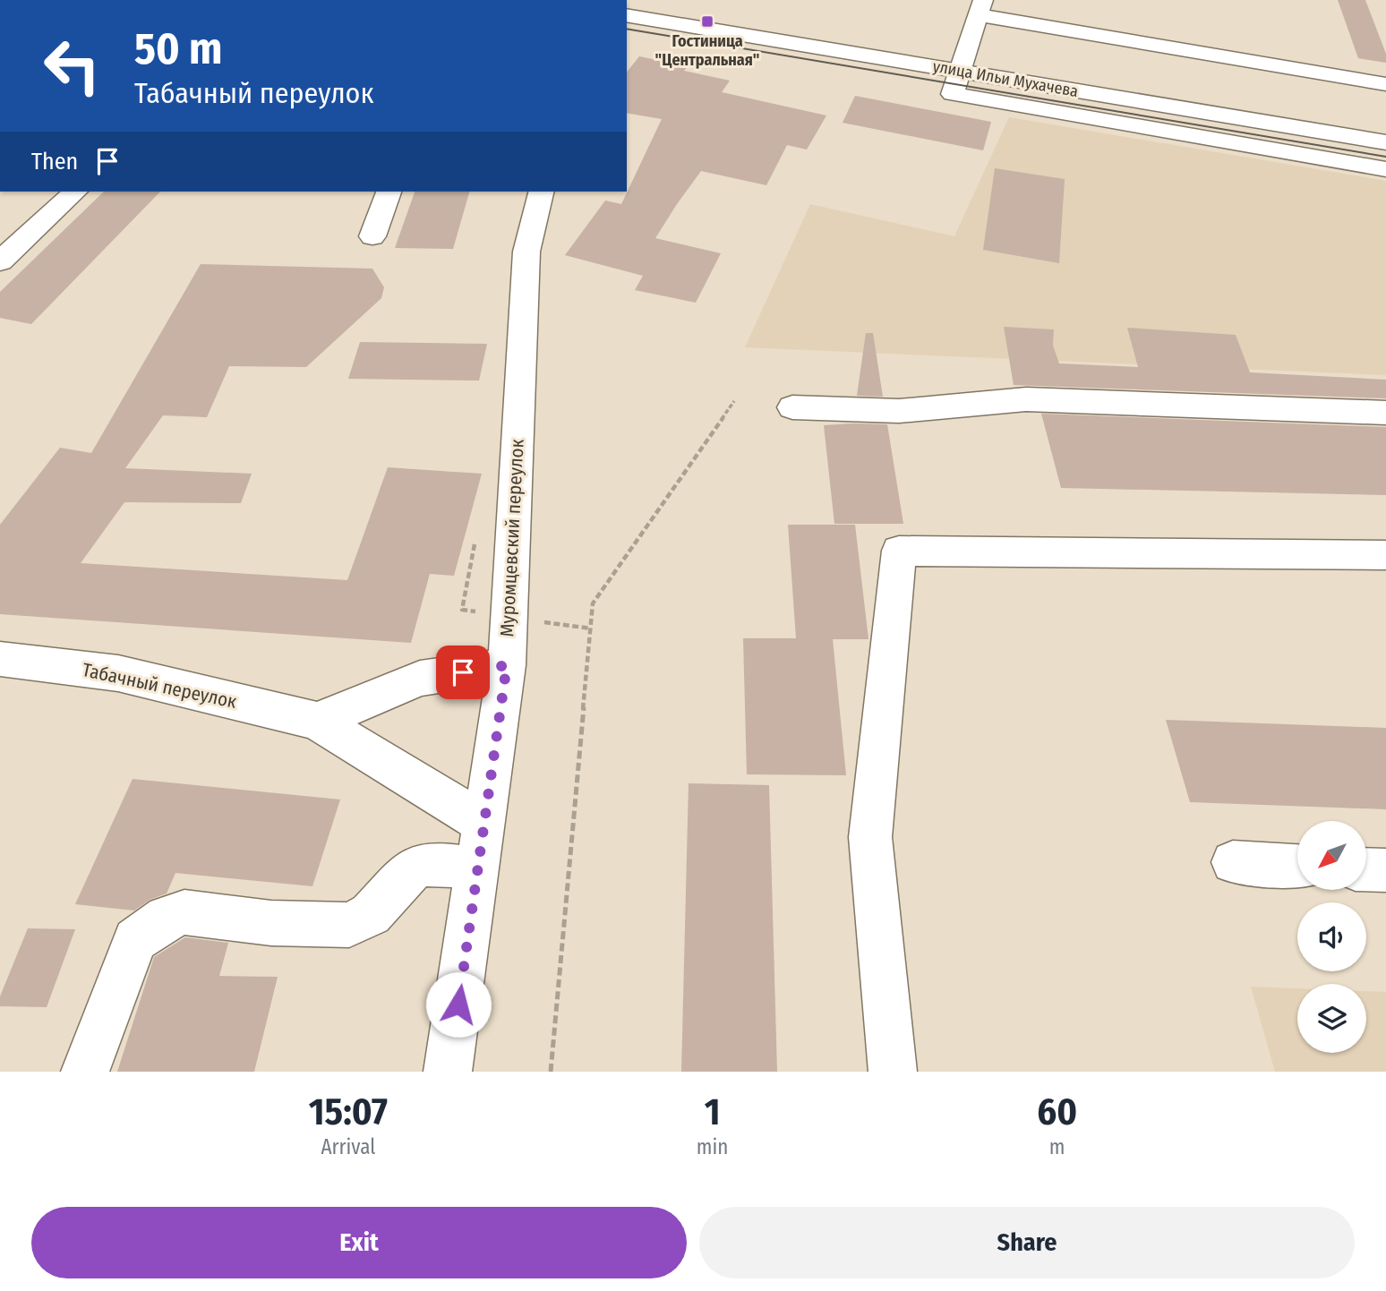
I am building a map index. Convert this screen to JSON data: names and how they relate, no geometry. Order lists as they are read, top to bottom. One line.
{"streets":{"street":["улица Ильи Мухачева","Муромцевский переулок","Табачный переулок"]},"crossings":[["Муромцевский переулок","Табачный переулок"]],"places":{"transit":["Гостиница \"Центральная\""]},"north":"bottom left","page":{"turn":["50 m","Табачный переулок"],"then":"Then","eta":["15:07","Arrival","1","min","60","m"],"buttons":["Exit","Share"]}}
